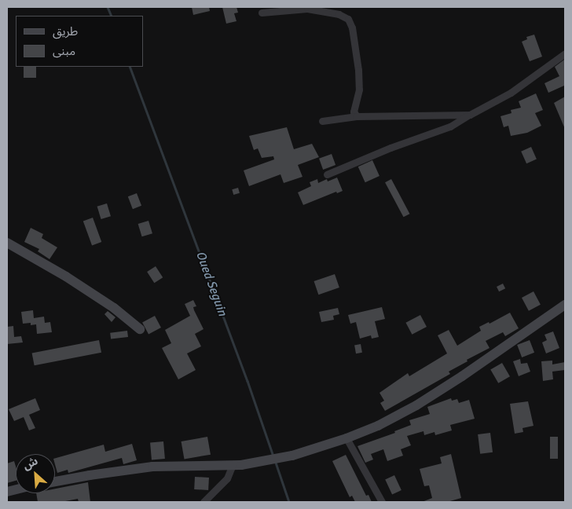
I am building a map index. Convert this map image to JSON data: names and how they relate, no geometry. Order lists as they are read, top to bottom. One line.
{"water":["Oued Seguin"],"legend":["طريق","مبنى"],"north":"top left"}
